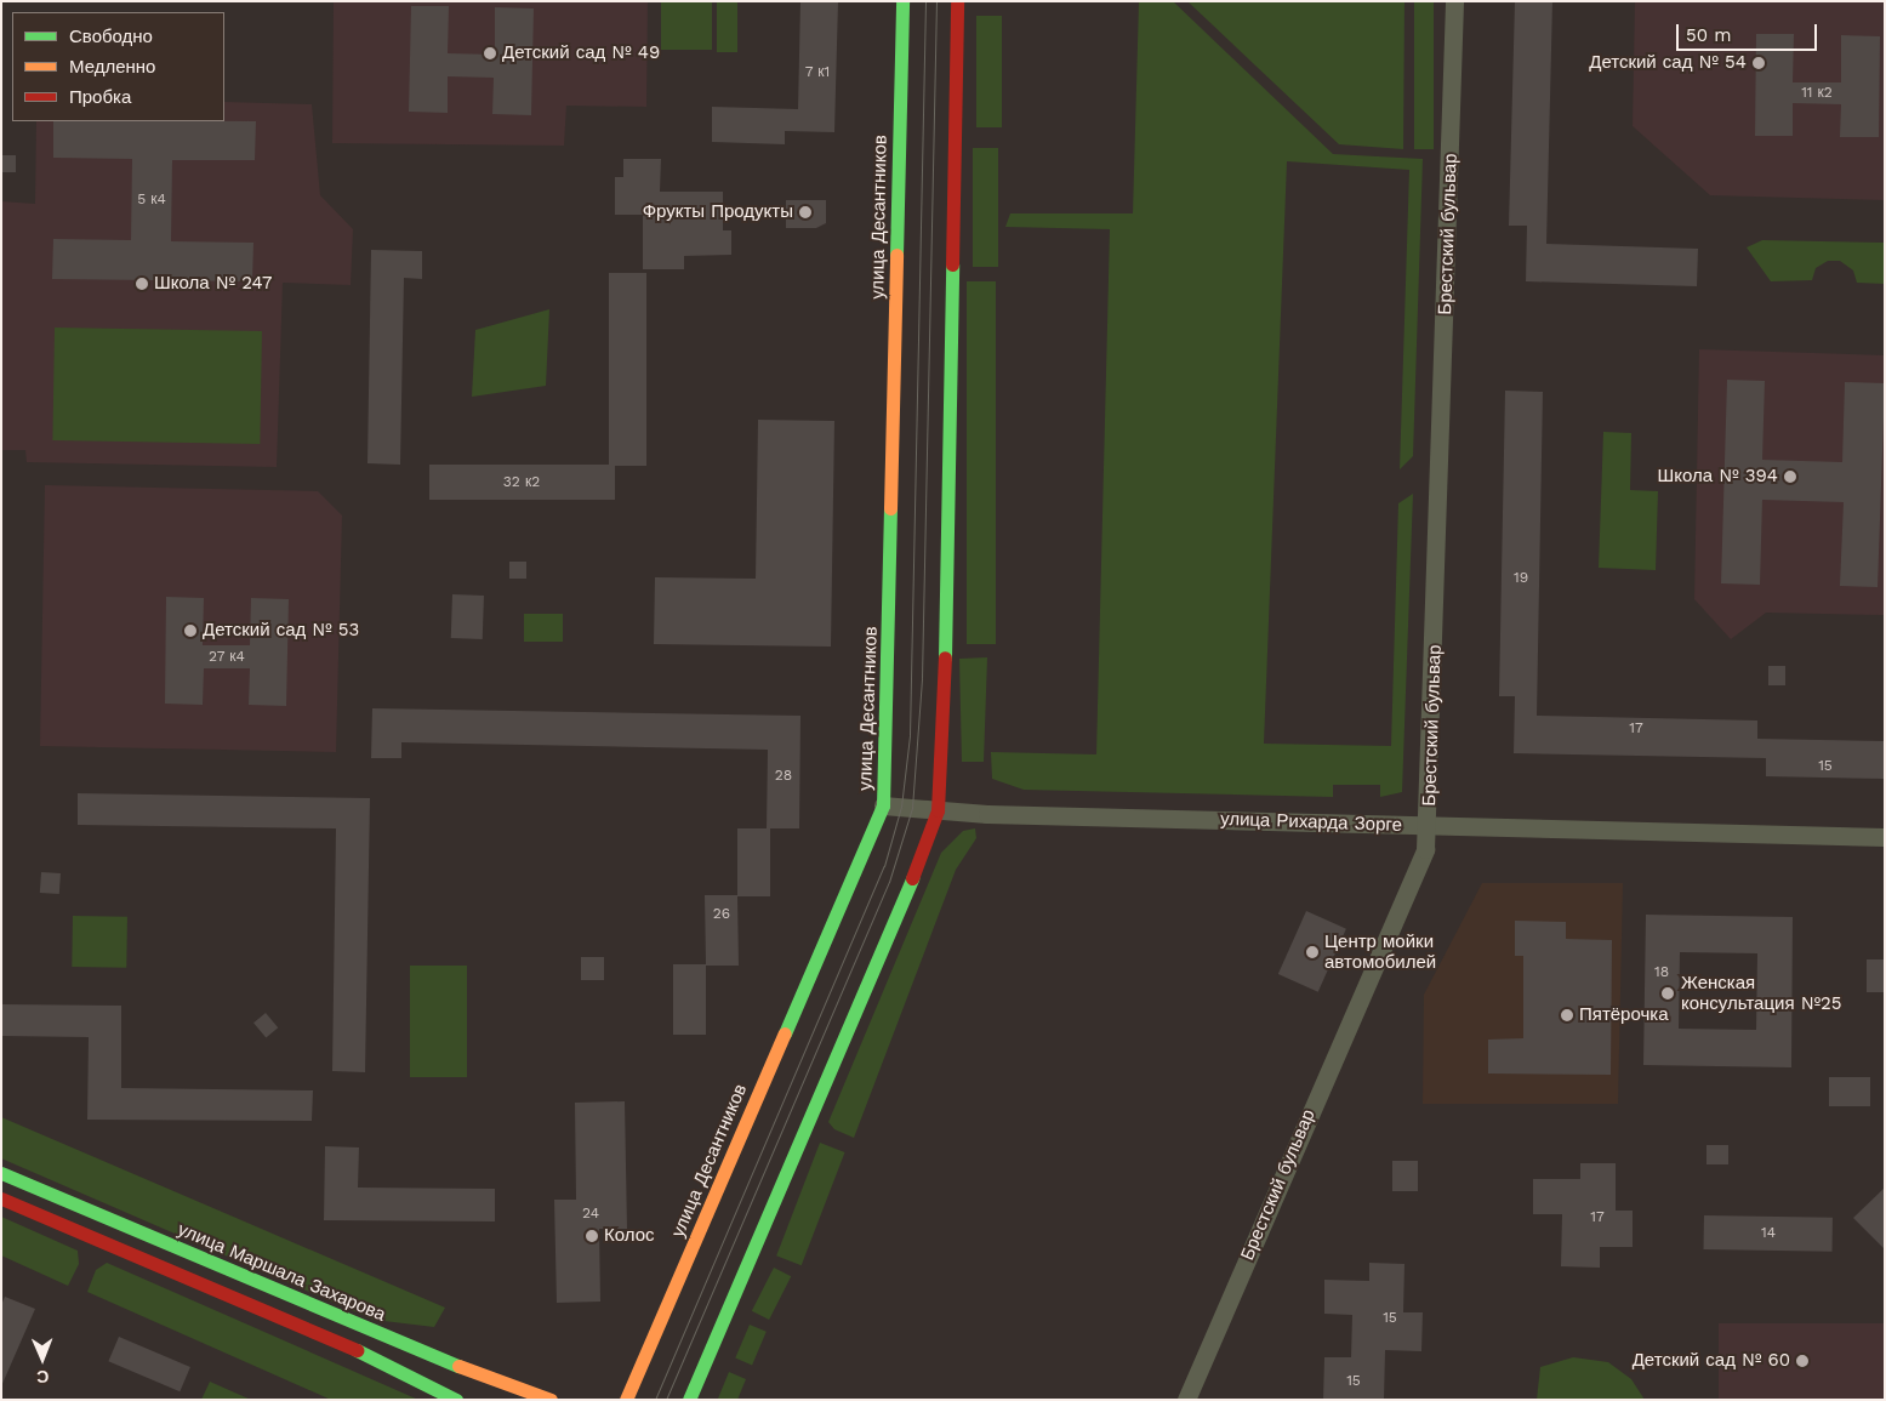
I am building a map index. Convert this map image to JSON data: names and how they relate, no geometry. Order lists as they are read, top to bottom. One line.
{"streets":{"street":["улица Десантников","Брестский бульвар","улица Рихарда Зорге","улица Маршала Захарова"]},"crossings":[["улица Десантников","улица Рихарда Зорге"],["Брестский бульвар","улица Рихарда Зорге"]],"places":["Детский сад № 49","Детский сад № 54","Фрукты Продукты","Школа № 247","Школа № 394","Детский сад № 53","Центр мойки автомобилей","Женская консультация №25","Пятёрочка","Колос","Детский сад № 60"],"house_numbers":["7 к1","11 к2","5 к4","32 к2","19","27 к4","17","15","28","26","18","24","17","14","15","15"],"legend":["Свободно","Медленно","Пробка"],"scale_bar":"50 m","north":"bottom"}
